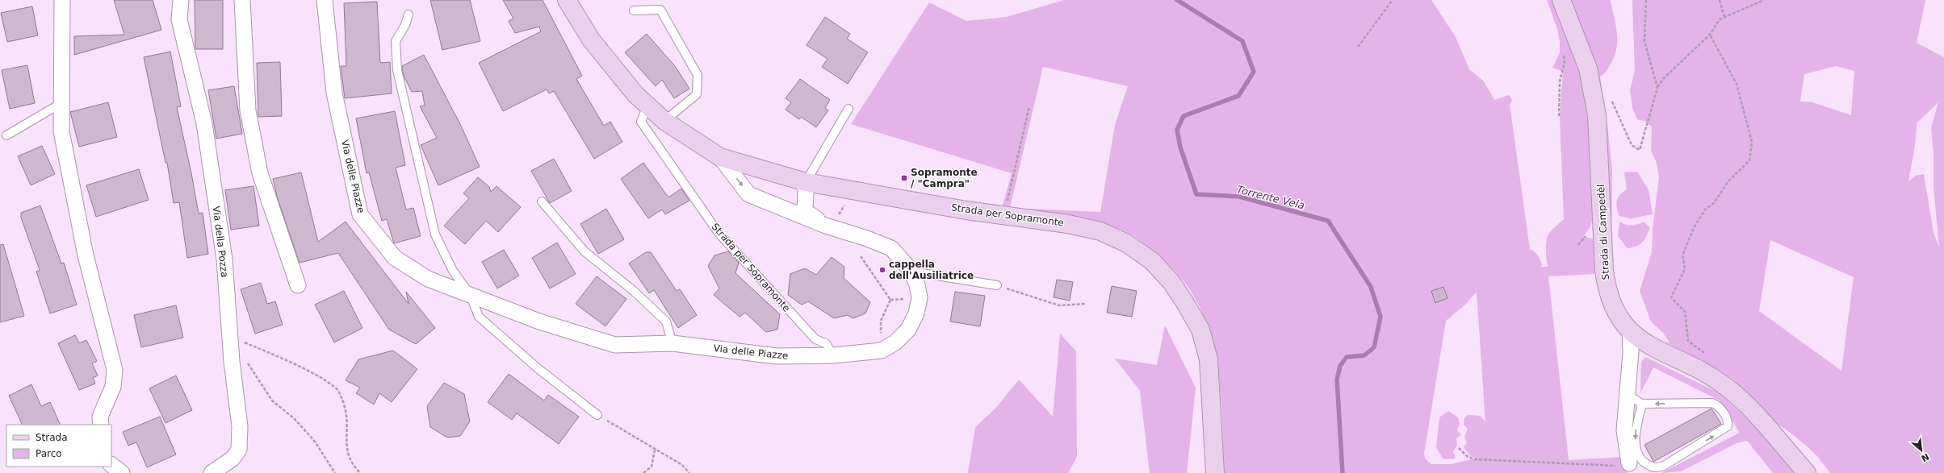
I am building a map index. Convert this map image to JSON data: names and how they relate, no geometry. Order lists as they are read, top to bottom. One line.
{"streets":{"main road":["Strada per Sopramonte","Strada di Campedèl"],"street":["Via delle Piazze","Via della Pozza"]},"crossings":[["Via delle Piazze","Strada per Sopramonte"]],"water":["Torrente Vela"],"places":{"transit":["Sopramonte / \"Campra\""],"other":["cappella dell'Ausiliatrice"]},"legend":["Strada","Parco"],"north":"bottom right"}
